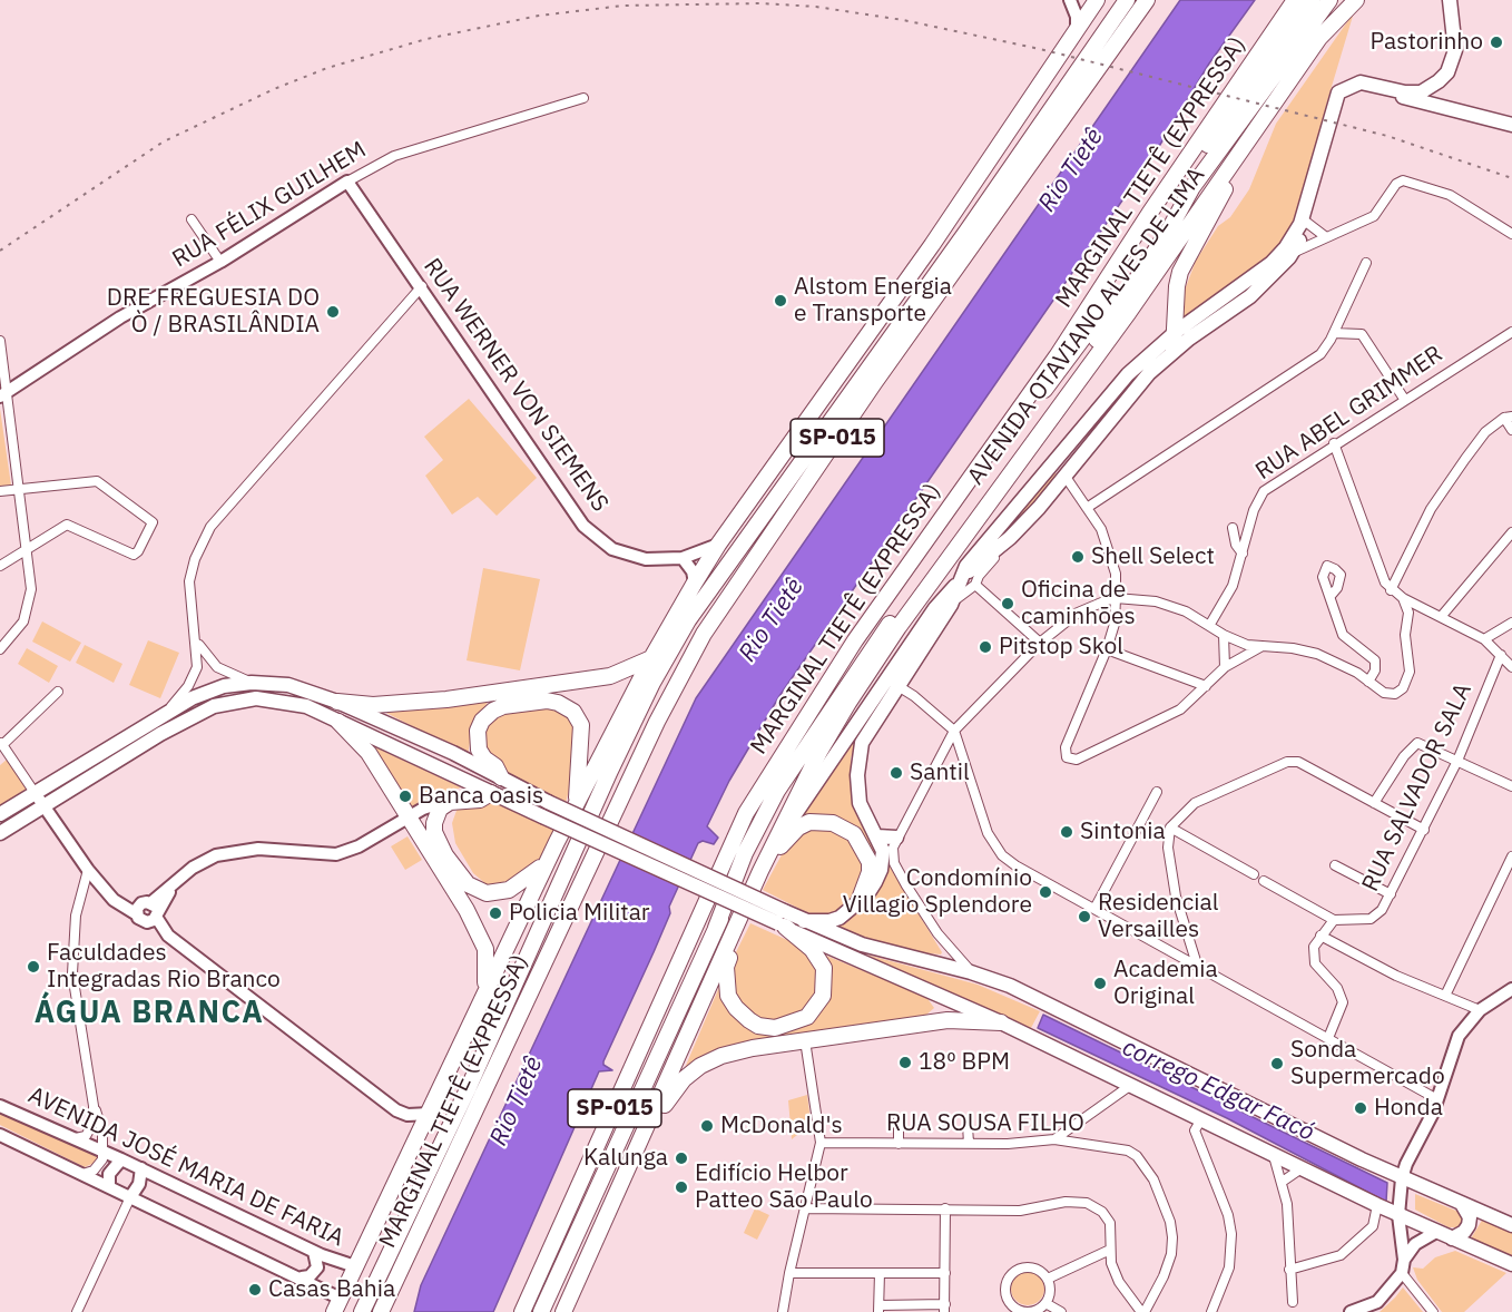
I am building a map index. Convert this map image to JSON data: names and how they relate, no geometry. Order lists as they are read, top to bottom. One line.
{"streets":{"highway":["MARGINAL TIETÊ (EXPRESSA)","AVENIDA OTAVIANO ALVES DE LIMA","SP-015"],"street":["RUA FÉLIX GUILHEM","RUA WERNER VON SIEMENS","RUA ABEL GRIMMER","RUA SALVADOR SALA","RUA SOUSA FILHO","AVENIDA JOSÉ MARIA DE FARIA"]},"crossings":[["MARGINAL TIETÊ (EXPRESSA)","SP-015"],["RUA FÉLIX GUILHEM","RUA WERNER VON SIEMENS"]],"districts":["ÁGUA BRANCA"],"water":["Rio Tietê","corrego Edgar Facó"],"places":["Pastorinho","Alstom Energia e Transporte","DRE FREGUESIA DO Ò / BRASILÂNDIA","Shell Select","Oficina de caminhões","Pitstop Skol","Santil","Banca oasis","Sintonia","Condomínio Villagio Splendore","Policia Militar","Residencial Versailles","Faculdades Integradas Rio Branco","Academia Original","18º BPM","Sonda Supermercado","Honda","McDonald's","Kalunga","Edifício Helbor Patteo São Paulo","Casas Bahia"]}
